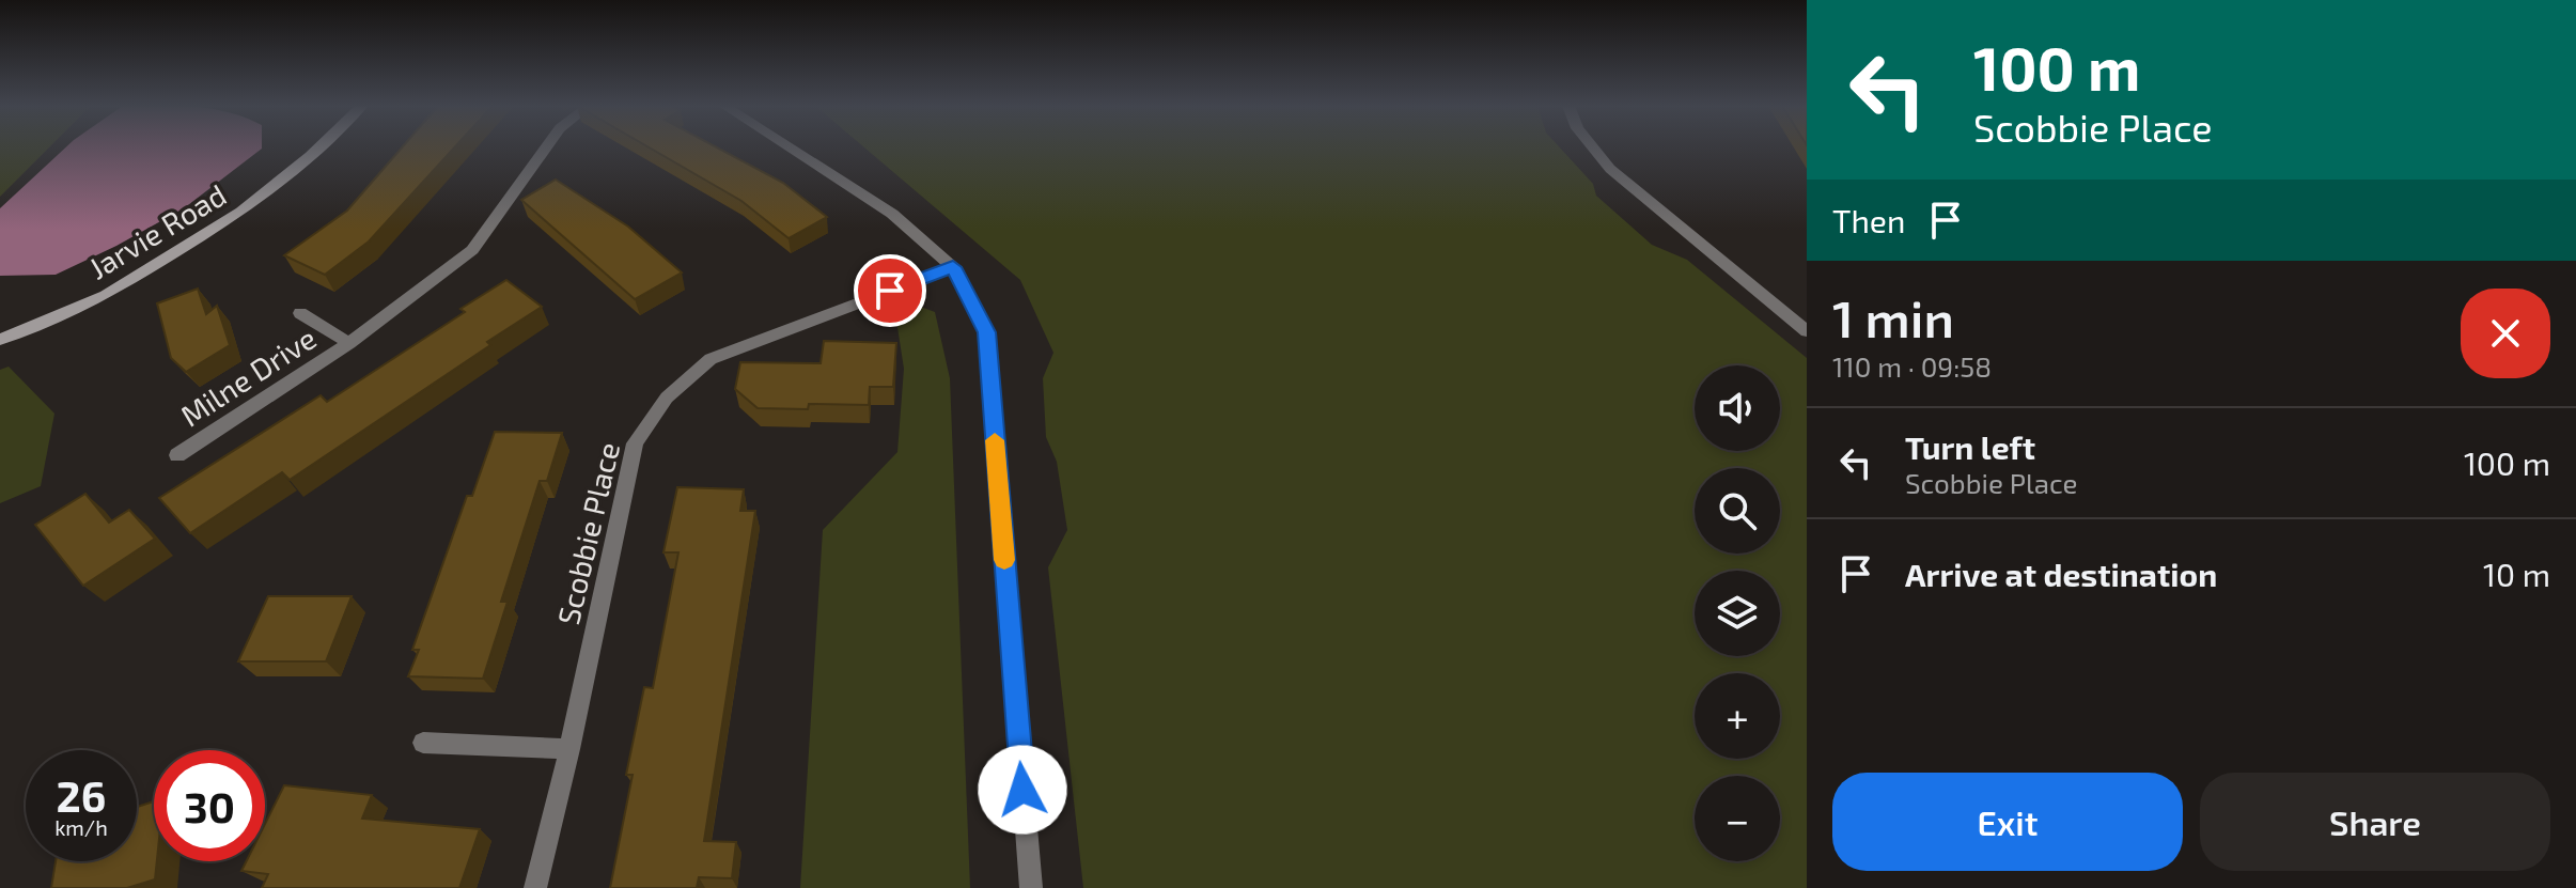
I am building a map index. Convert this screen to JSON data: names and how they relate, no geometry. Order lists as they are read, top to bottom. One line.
{"streets":{"street":["Jarvie Road","Milne Drive","Scobbie Place"]},"page":{"turn":["100 m","Scobbie Place"],"then":"Then","heading":["1 min","110 m · 09:58"],"map_buttons":["+","−"],"list":[{"name":"Turn left","note":"Scobbie Place","value":"100 m"},{"name":"Arrive at destination","value":"10 m"}],"speed":"26 km/h","limit":"30","buttons":["Exit","Share"]}}
